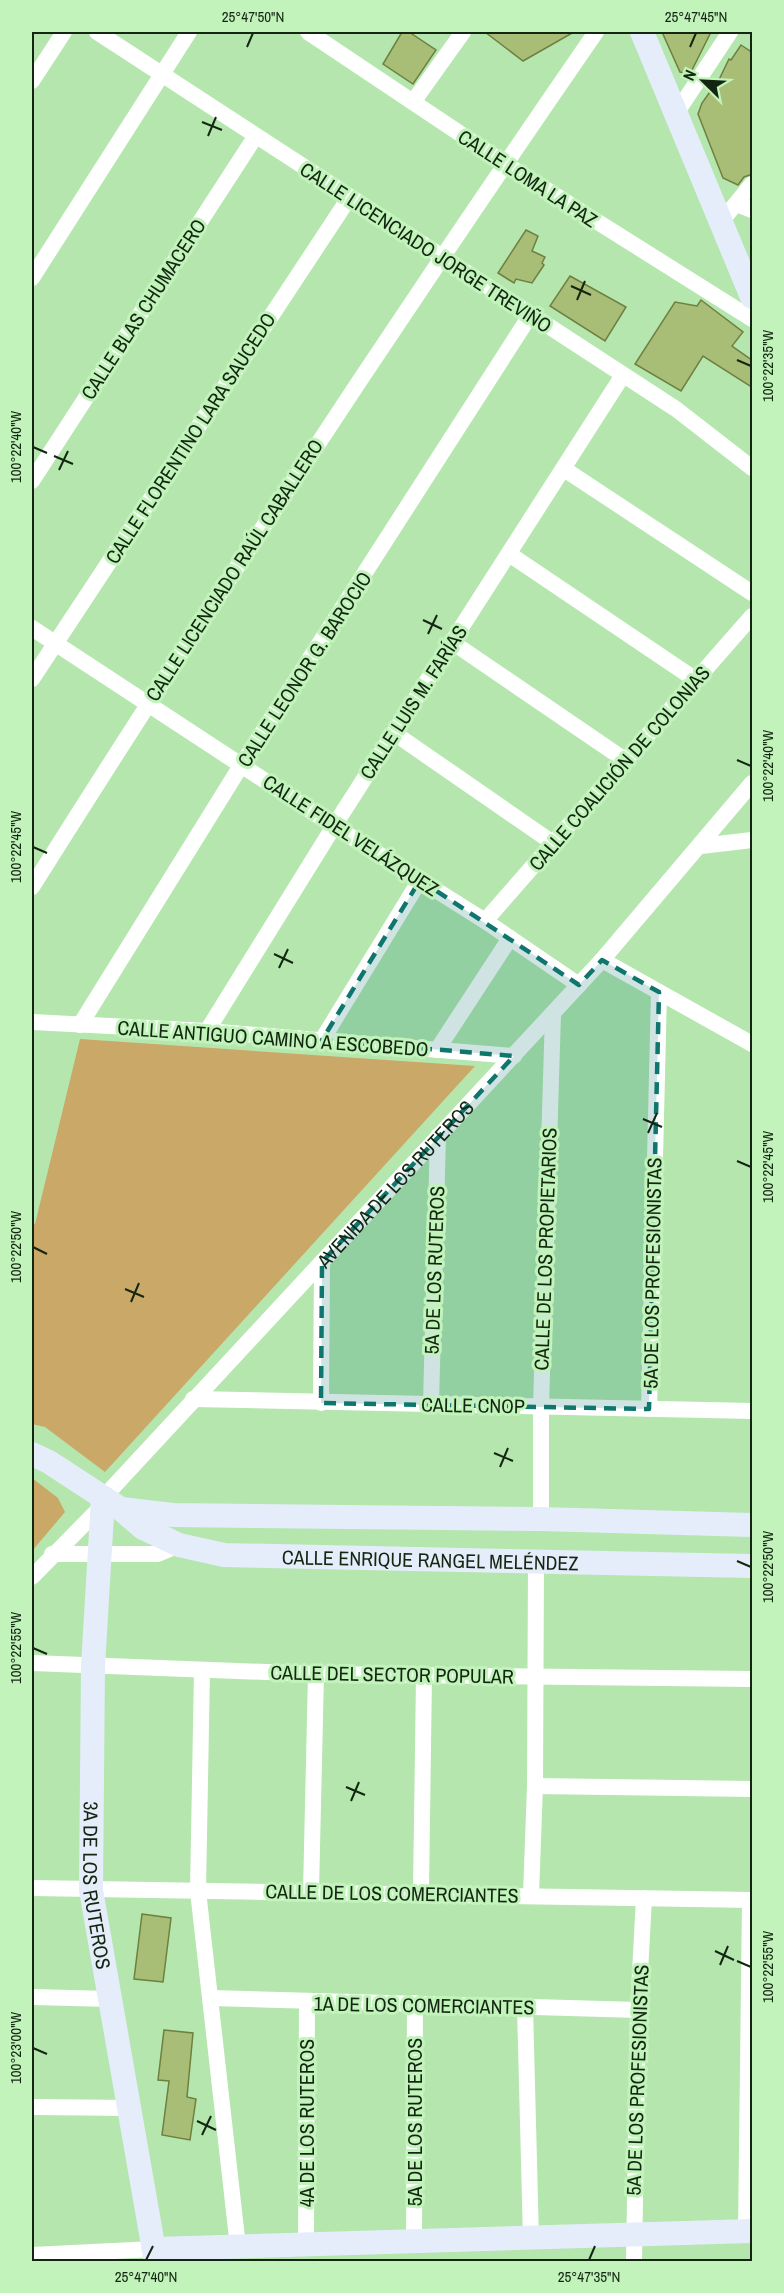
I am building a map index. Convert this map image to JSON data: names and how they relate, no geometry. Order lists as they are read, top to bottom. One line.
{"streets":{"street":["CALLE LOMA LA PAZ","CALLE LICENCIADO JORGE TREVIÑO","CALLE BLAS CHUMACERO","CALLE FLORENTINO LARA SAUCEDO","CALLE LICENCIADO RAÚL CABALLERO","CALLE LEONOR G. BAROCIO","CALLE LUIS M. FARÍAS","CALLE COALICIÓN DE COLONIAS","CALLE FIDEL VELÁZQUEZ","CALLE ANTIGUO CAMINO A ESCOBEDO","AVENIDA DE LOS RUTEROS","CALLE DE LOS PROPIETARIOS","5A DE LOS RUTEROS","5A DE LOS PROFESIONISTAS","CALLE CNOP","CALLE ENRIQUE RANGEL MELÉNDEZ","CALLE DEL SECTOR POPULAR","3A DE LOS RUTEROS","CALLE DE LOS COMERCIANTES","1A DE LOS COMERCIANTES","4A DE LOS RUTEROS"]},"crossings":[["CALLE LOMA LA PAZ","CALLE LICENCIADO RAÚL CABALLERO"],["CALLE LICENCIADO JORGE TREVIÑO","CALLE BLAS CHUMACERO"],["CALLE LICENCIADO JORGE TREVIÑO","CALLE FLORENTINO LARA SAUCEDO"],["CALLE LICENCIADO JORGE TREVIÑO","CALLE LICENCIADO RAÚL CABALLERO"],["CALLE LICENCIADO JORGE TREVIÑO","CALLE LEONOR G. BAROCIO"],["CALLE LICENCIADO JORGE TREVIÑO","CALLE LUIS M. FARÍAS"],["CALLE FLORENTINO LARA SAUCEDO","CALLE FIDEL VELÁZQUEZ"],["CALLE LICENCIADO RAÚL CABALLERO","CALLE FIDEL VELÁZQUEZ"],["CALLE LEONOR G. BAROCIO","CALLE FIDEL VELÁZQUEZ"],["CALLE LEONOR G. BAROCIO","CALLE ANTIGUO CAMINO A ESCOBEDO"],["CALLE LUIS M. FARÍAS","CALLE FIDEL VELÁZQUEZ"],["CALLE LUIS M. FARÍAS","CALLE ANTIGUO CAMINO A ESCOBEDO"],["CALLE COALICIÓN DE COLONIAS","CALLE FIDEL VELÁZQUEZ"],["CALLE FIDEL VELÁZQUEZ","AVENIDA DE LOS RUTEROS"],["CALLE ANTIGUO CAMINO A ESCOBEDO","AVENIDA DE LOS RUTEROS"],["AVENIDA DE LOS RUTEROS","CALLE DE LOS PROPIETARIOS"],["AVENIDA DE LOS RUTEROS","5A DE LOS RUTEROS"],["AVENIDA DE LOS RUTEROS","CALLE CNOP"],["AVENIDA DE LOS RUTEROS","CALLE ENRIQUE RANGEL MELÉNDEZ"],["AVENIDA DE LOS RUTEROS","3A DE LOS RUTEROS"],["CALLE DE LOS PROPIETARIOS","CALLE CNOP"],["CALLE DE LOS PROPIETARIOS","CALLE ENRIQUE RANGEL MELÉNDEZ"],["5A DE LOS RUTEROS","CALLE CNOP"],["5A DE LOS RUTEROS","1A DE LOS COMERCIANTES"],["5A DE LOS PROFESIONISTAS","CALLE CNOP"],["5A DE LOS PROFESIONISTAS","CALLE DE LOS COMERCIANTES"],["5A DE LOS PROFESIONISTAS","1A DE LOS COMERCIANTES"],["CALLE ENRIQUE RANGEL MELÉNDEZ","3A DE LOS RUTEROS"],["CALLE DEL SECTOR POPULAR","3A DE LOS RUTEROS"],["3A DE LOS RUTEROS","CALLE DE LOS COMERCIANTES"],["1A DE LOS COMERCIANTES","4A DE LOS RUTEROS"]],"north":"top left","coordinates":["25°47'50\"N","25°47'45\"N","100°22'35\"W","100°22'40\"W","100°22'45\"W","100°22'50\"W","100°22'55\"W","100°23'00\"W","25°47'40\"N","25°47'35\"N"]}
